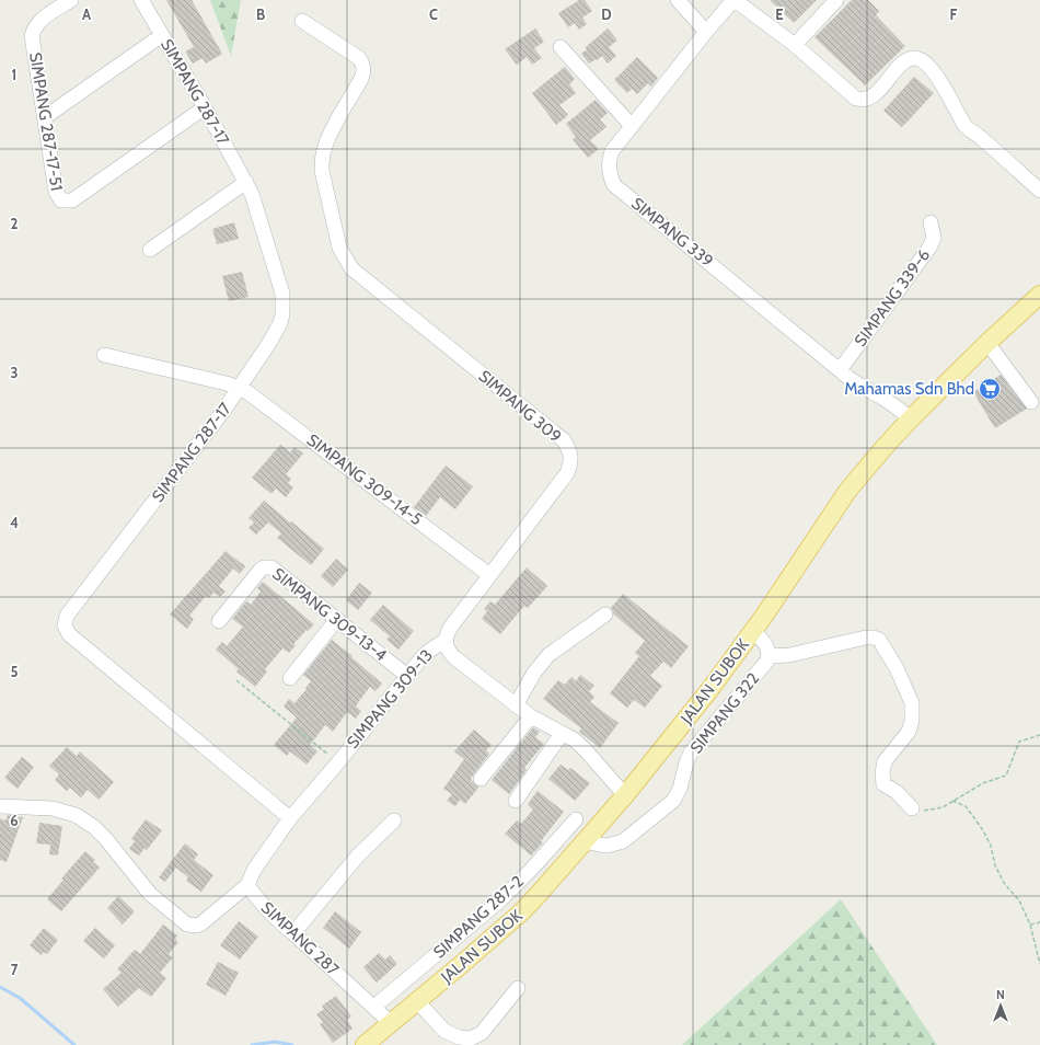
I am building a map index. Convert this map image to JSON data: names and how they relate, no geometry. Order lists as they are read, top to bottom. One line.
{"streets":{"main road":["JALAN SUBOK"],"street":["SIMPANG 287-17","SIMPANG 287-17-51","SIMPANG 339","SIMPANG 339-6","SIMPANG 309","SIMPANG 309-14-5","SIMPANG 309-13-4","SIMPANG 309-13","SIMPANG 322","SIMPANG 287-2","SIMPANG 287"]},"crossings":[["SIMPANG 287-17","SIMPANG 287-17-51"],["SIMPANG 287-17","SIMPANG 309-14-5"],["SIMPANG 339","SIMPANG 339-6"],["SIMPANG 339","JALAN SUBOK"],["SIMPANG 309","SIMPANG 309-14-5"],["SIMPANG 309","SIMPANG 309-13"],["SIMPANG 309-13-4","SIMPANG 309-13"],["JALAN SUBOK","SIMPANG 322"],["JALAN SUBOK","SIMPANG 287"],["SIMPANG 287-2","SIMPANG 287"]],"places":{"supermarket":["Mahamas Sdn Bhd"]},"north":"top","grid":{"columns":["A","B","C","D","E","F"],"rows":["1","2","3","4","5","6","7"]}}
